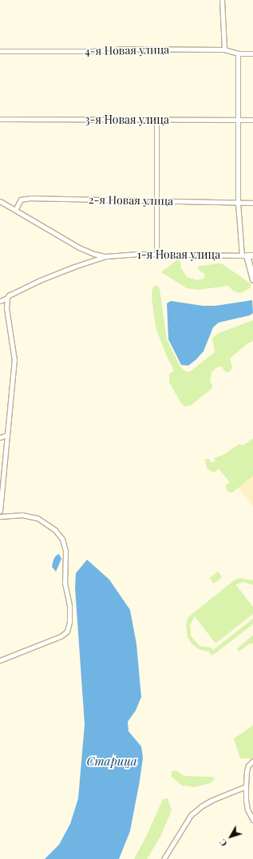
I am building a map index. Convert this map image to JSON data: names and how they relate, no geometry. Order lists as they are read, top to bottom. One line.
{"streets":{"street":["4-я Новая улица","3-я Новая улица","2-я Новая улица","1-я Новая улица"]},"water":["Старица"],"north":"bottom left"}
